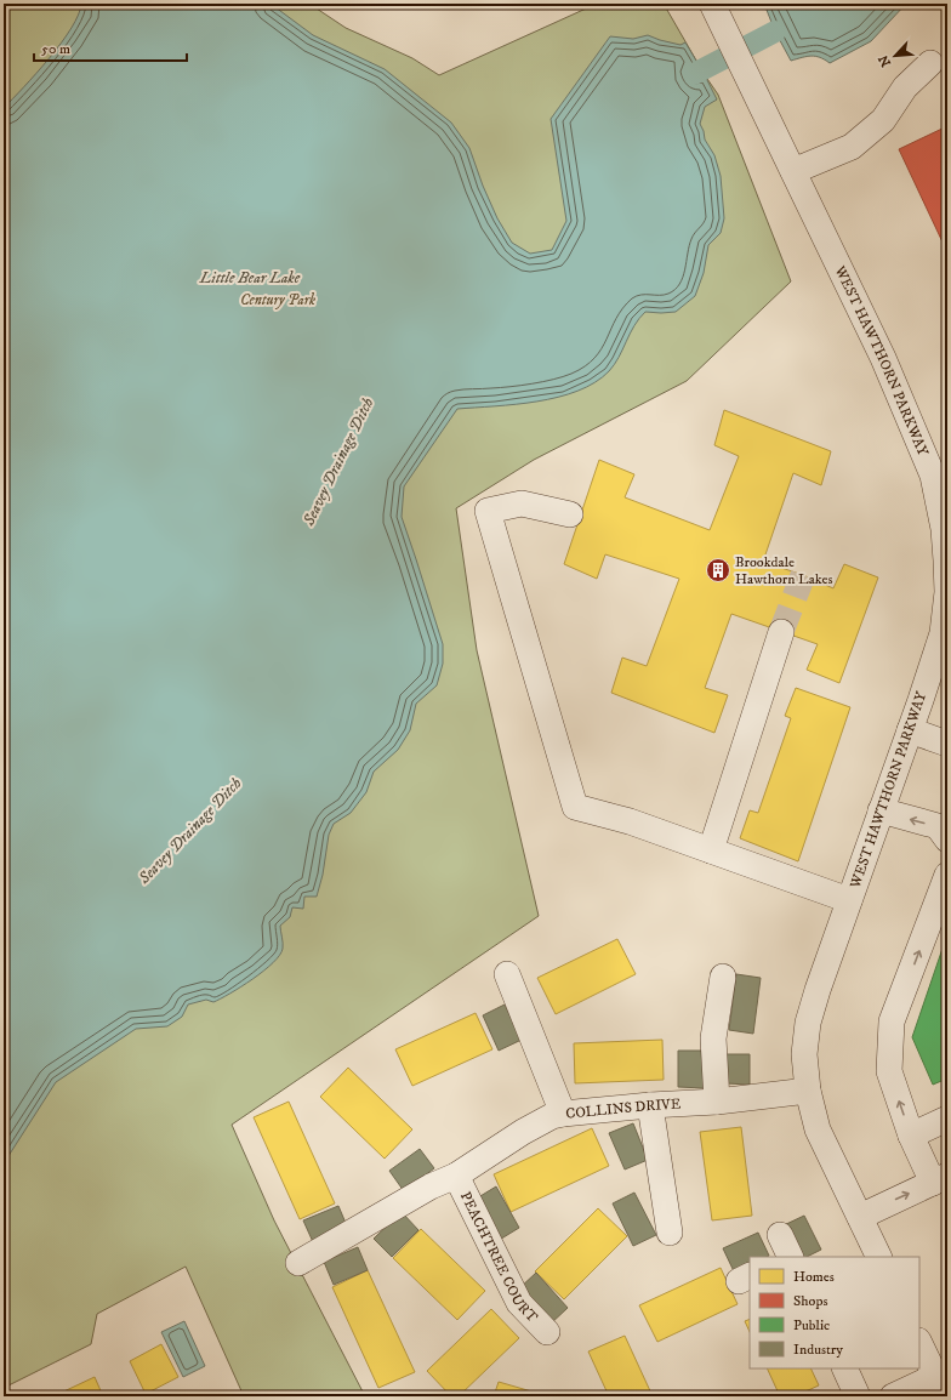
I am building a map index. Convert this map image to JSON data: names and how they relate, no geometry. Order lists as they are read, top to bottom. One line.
{"streets":{"street":["WEST HAWTHORN PARKWAY","COLLINS DRIVE","PEACHTREE COURT"]},"crossings":[["WEST HAWTHORN PARKWAY","COLLINS DRIVE"],["COLLINS DRIVE","PEACHTREE COURT"]],"water":["Little Bear Lake","Seavey Drainage Ditch"],"parks":["Century Park"],"places":{"building":["Brookdale Hawthorn Lakes"]},"legend":["Homes","Shops","Public","Industry"],"scale_bar":"50 m","north":"bottom left"}
